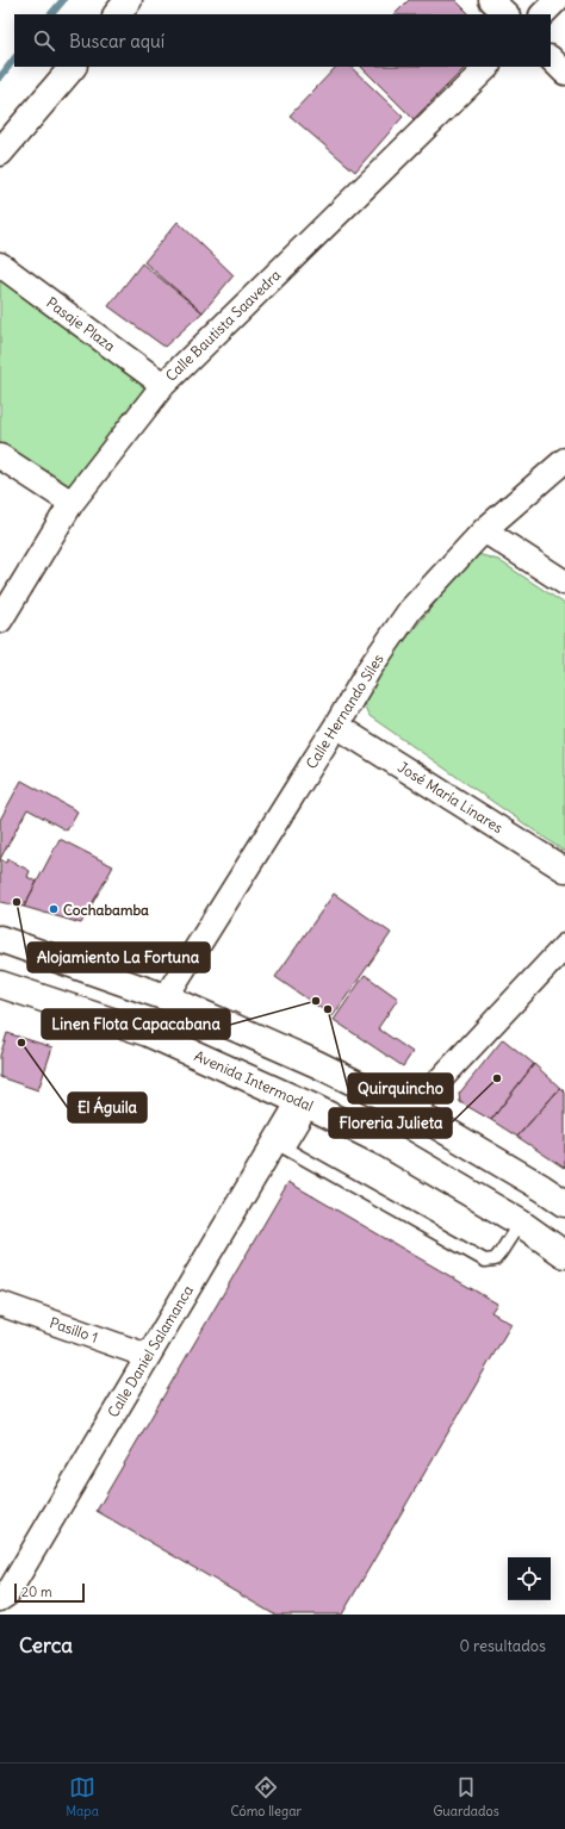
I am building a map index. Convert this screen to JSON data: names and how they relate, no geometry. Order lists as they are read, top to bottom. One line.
{"streets":{"main road":["Avenida Intermodal"],"street":["Pasaje Plaza","Calle Bautista Saavedra","Calle Hernando Síles","José María Linares","Pasillo 1","Calle Daniel Salamanca"]},"crossings":[["Pasaje Plaza","Calle Bautista Saavedra"],["Calle Hernando Síles","José María Linares"],["Avenida Intermodal","Calle Daniel Salamanca"],["Pasillo 1","Calle Daniel Salamanca"]],"places":["Alojamiento La Fortuna","Cochabamba","Linen Flota Capacabana","Quirquincho","El Águila","Floreria Julieta"],"scale_bar":"20 m","page":{"search":"Buscar aquí","scale":"20 m","heading":["Cerca","0 resultados"],"nav":["Mapa","Cómo llegar","Guardados"]}}
